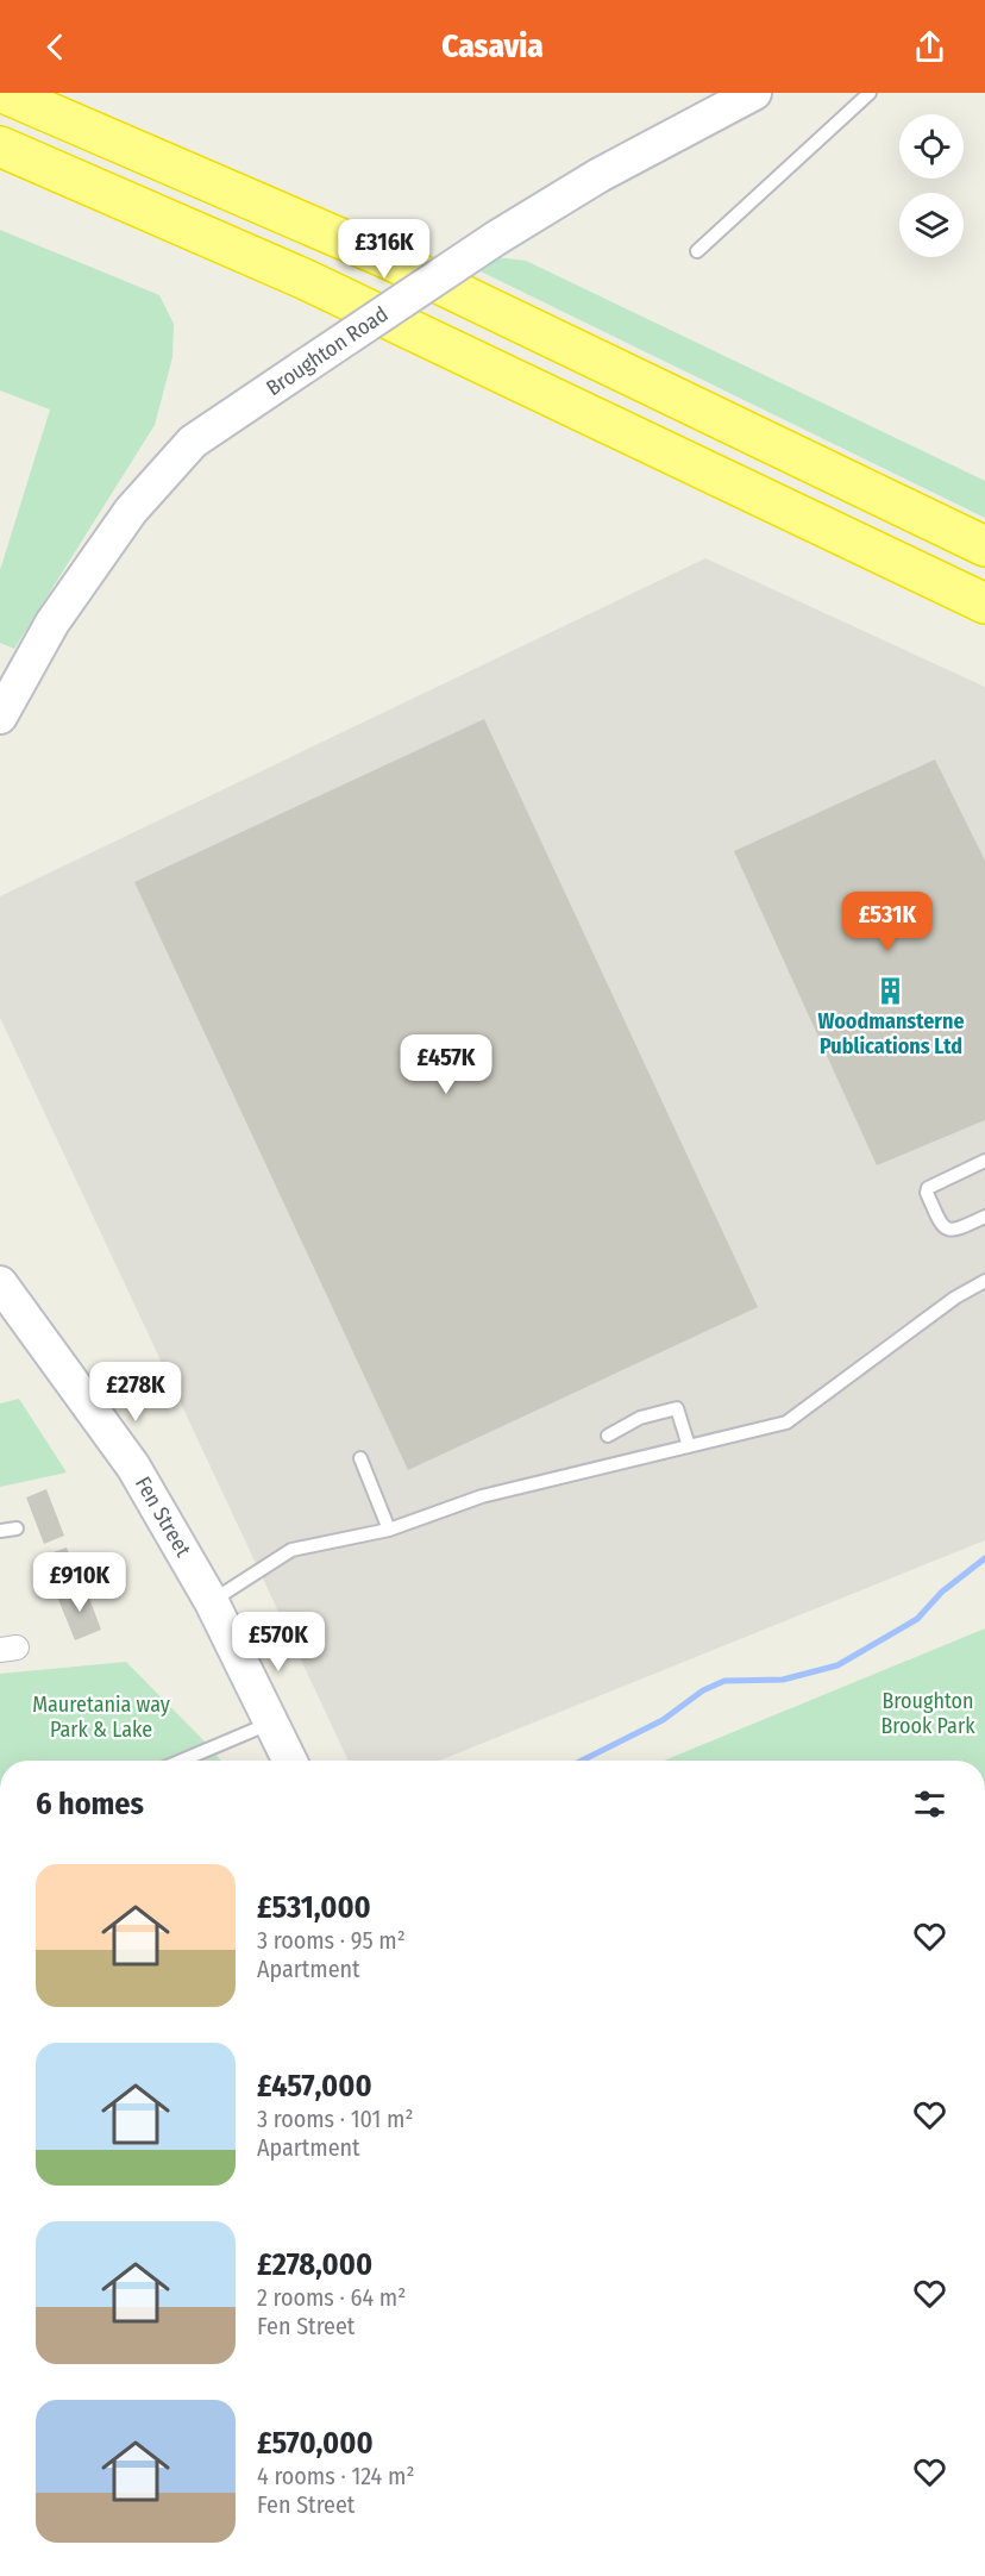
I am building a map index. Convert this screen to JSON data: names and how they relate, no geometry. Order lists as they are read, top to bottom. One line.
{"streets":{"street":["Broughton Road","Fen Street"]},"parks":["Broughton Brook Park","Mauretania way Park & Lake"],"places":{"building":["Woodmansterne Publications Ltd"]},"page":{"header":"Casavia","price":["£316K","£531K","£457K","£278K","£910K","£570K"],"heading":"6 homes","list":[{"name":"£531,000","note":"3 rooms · 95 m² · Apartment"},{"name":"£457,000","note":"3 rooms · 101 m² · Apartment"},{"name":"£278,000","note":"2 rooms · 64 m² · Fen Street"},{"name":"£570,000","note":"4 rooms · 124 m² · Fen Street"}]}}
